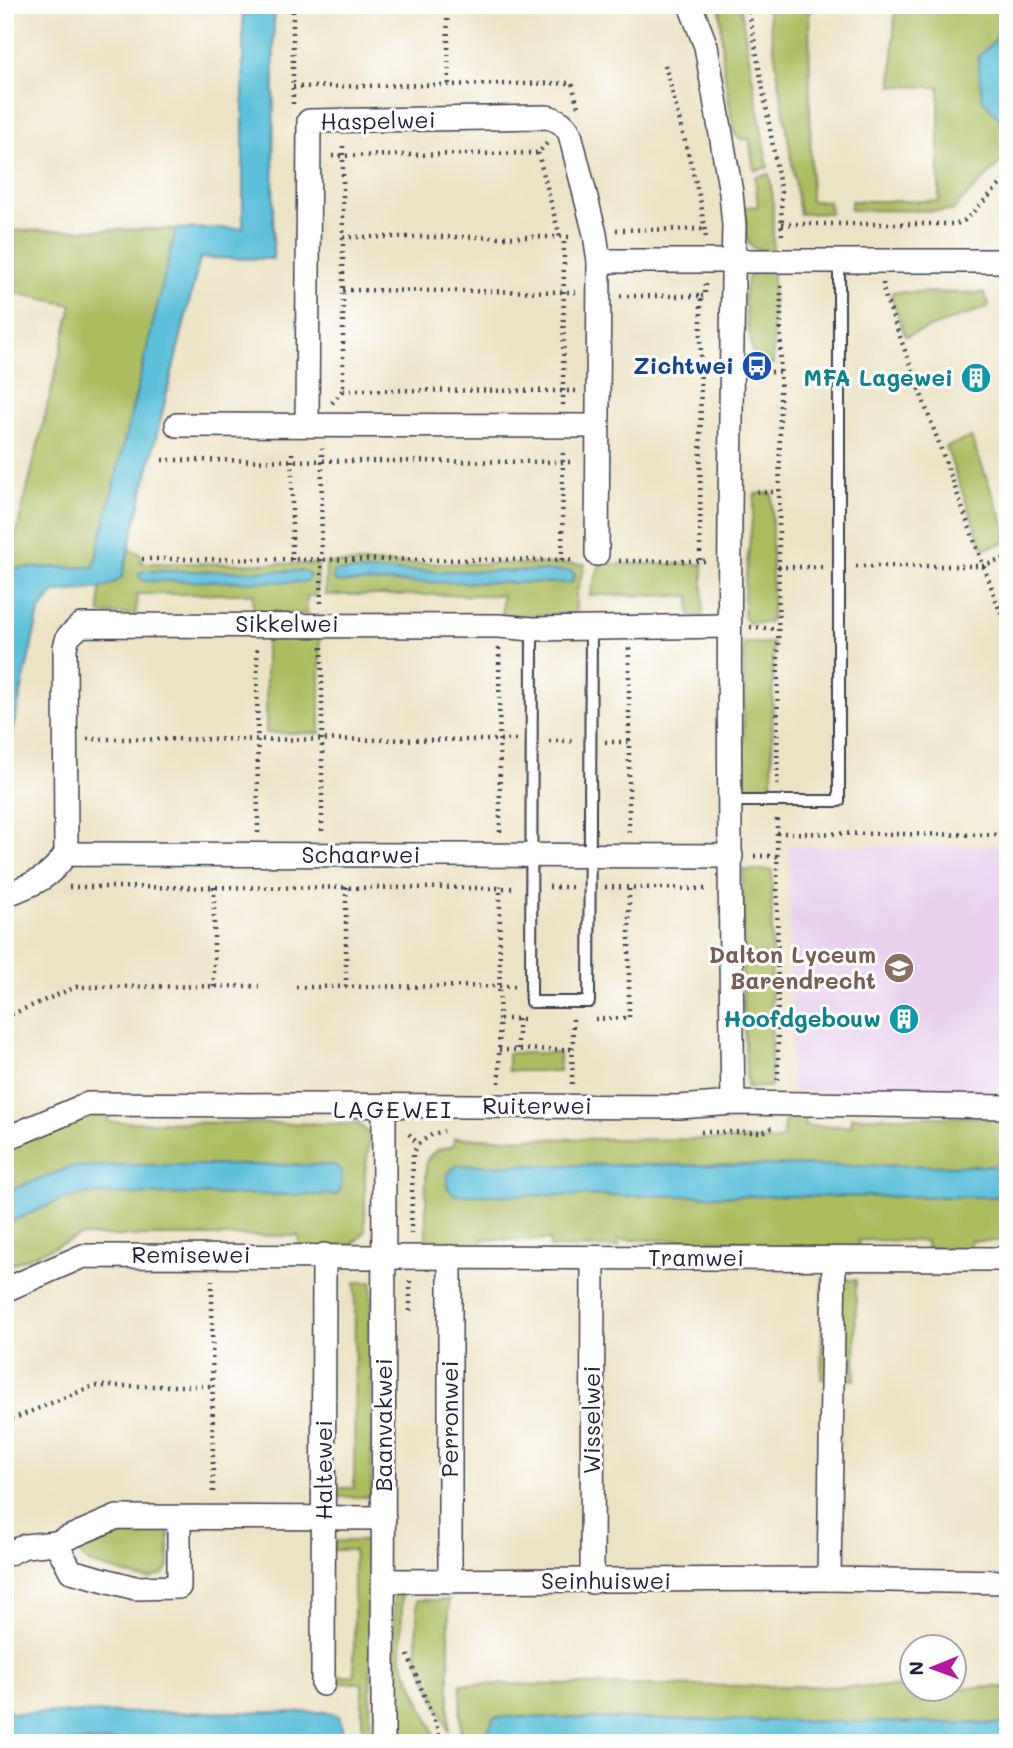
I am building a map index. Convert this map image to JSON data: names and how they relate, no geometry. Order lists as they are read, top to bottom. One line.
{"streets":{"street":["Haspelwei","Sikkelwei","Schaarwei","Ruiterwei","Remisewei","Tramwei","Perronwei","Wisselwei","Baanvakwei","Haltewei","Seinhuiswei"]},"crossings":[["Sikkelwei","Schaarwei"],["Ruiterwei","Baanvakwei"],["Remisewei","Tramwei"],["Remisewei","Baanvakwei"],["Remisewei","Haltewei"],["Tramwei","Perronwei"],["Tramwei","Wisselwei"],["Tramwei","Baanvakwei"],["Perronwei","Seinhuiswei"],["Wisselwei","Seinhuiswei"],["Baanvakwei","Seinhuiswei"]],"districts":["LAGEWEI"],"places":{"bus stop":["Zichtwei"],"building":["MFA Lagewei","Hoofdgebouw"],"school or university":["Dalton Lyceum Barendrecht"]},"north":"left"}
